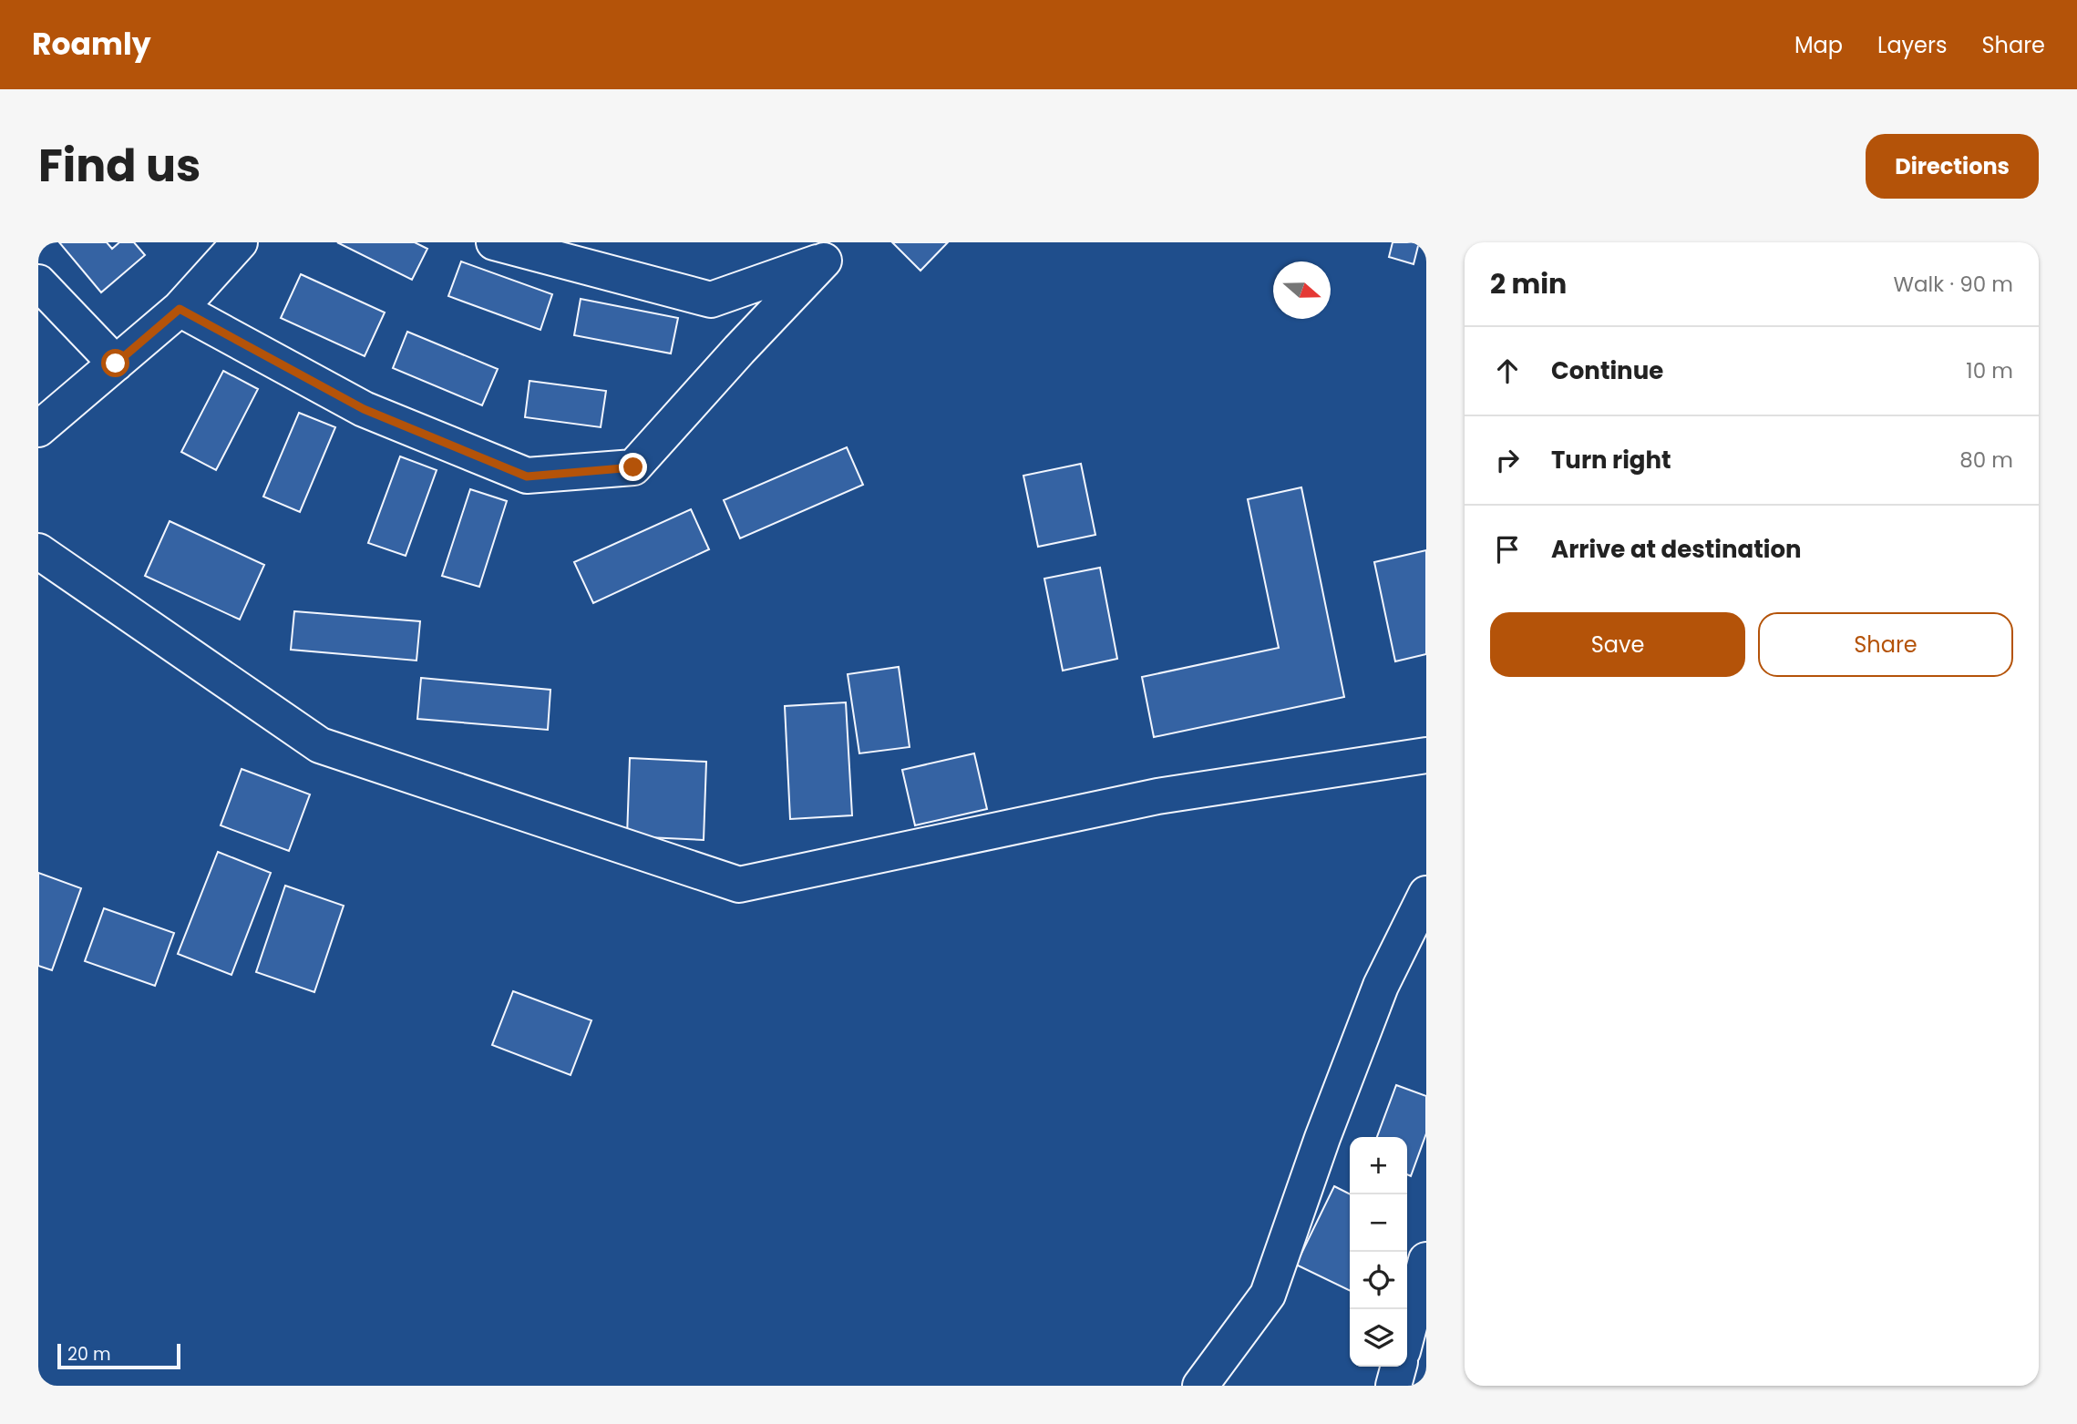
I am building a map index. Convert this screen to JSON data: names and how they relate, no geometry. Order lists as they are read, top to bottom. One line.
{"scale_bar":"20 m","north":"right","page":{"header":"Roamly","nav":["Map","Layers","Share"],"title":"Find us","buttons":["Directions",["Save","Share"]],"heading":["2 min","Walk · 90 m"],"list":[["Continue","10 m"],["Turn right","80 m"],"Arrive at destination"],"map_buttons":["+","−"],"scale":"20 m"}}
